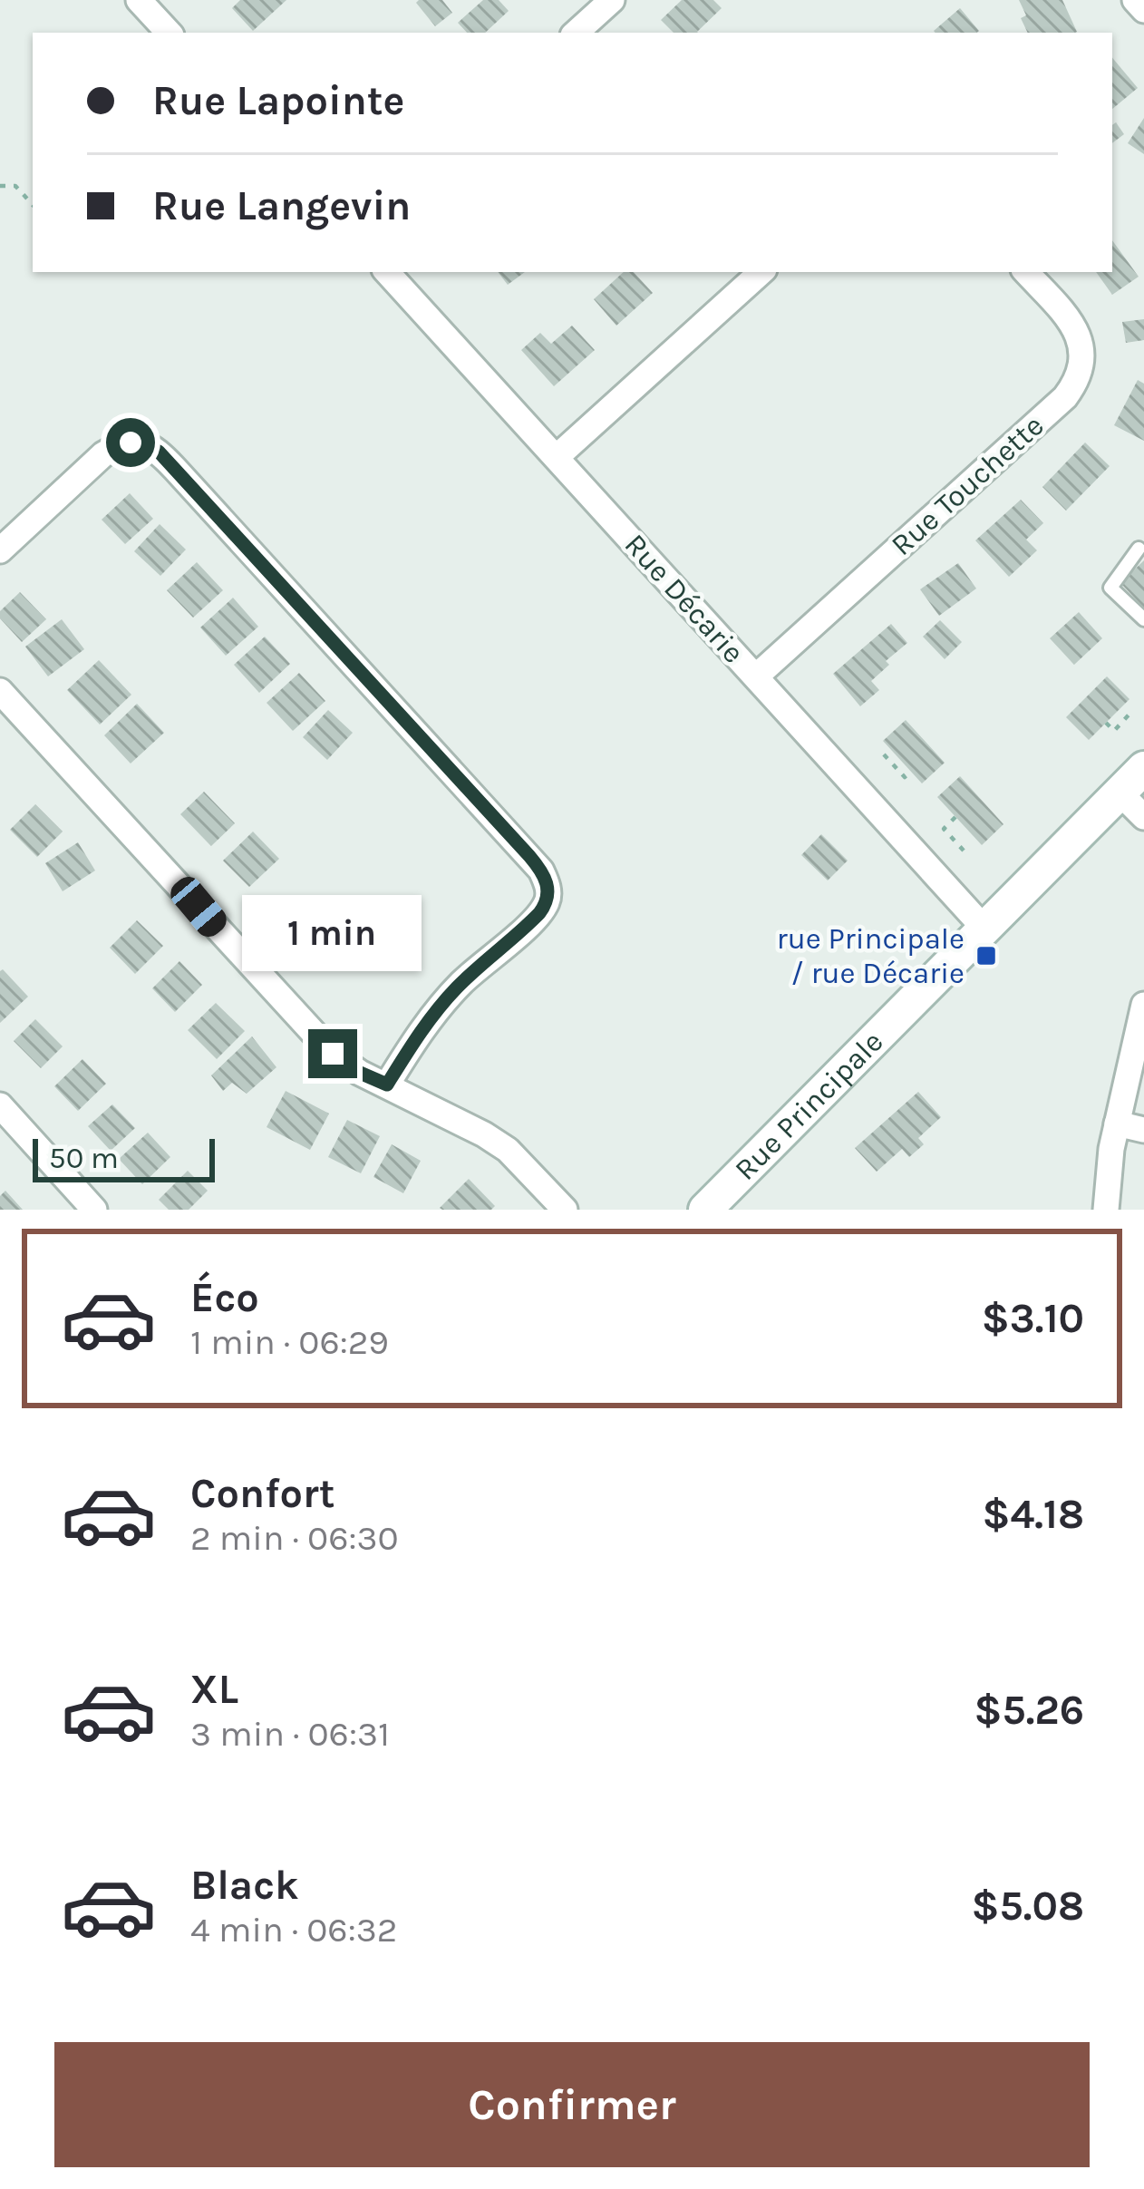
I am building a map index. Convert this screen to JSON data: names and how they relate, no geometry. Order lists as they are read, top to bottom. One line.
{"streets":{"street":["Rue Touchette","Rue Décarie","Rue Principale"]},"crossings":[["Rue Touchette","Rue Décarie"],["Rue Décarie","Rue Principale"]],"places":{"transit":["rue Principale / rue Décarie"]},"scale_bar":"50 m","page":{"banner":["Rue Lapointe","Rue Langevin"],"bubble":"1 min","scale":"50 m","list":[{"name":"Éco","note":"1 min · 06:29","value":"$3.10"},{"name":"Confort","note":"2 min · 06:30","value":"$4.18"},{"name":"XL","note":"3 min · 06:31","value":"$5.26"},{"name":"Black","note":"4 min · 06:32","value":"$5.08"}],"buttons":"Confirmer"}}
